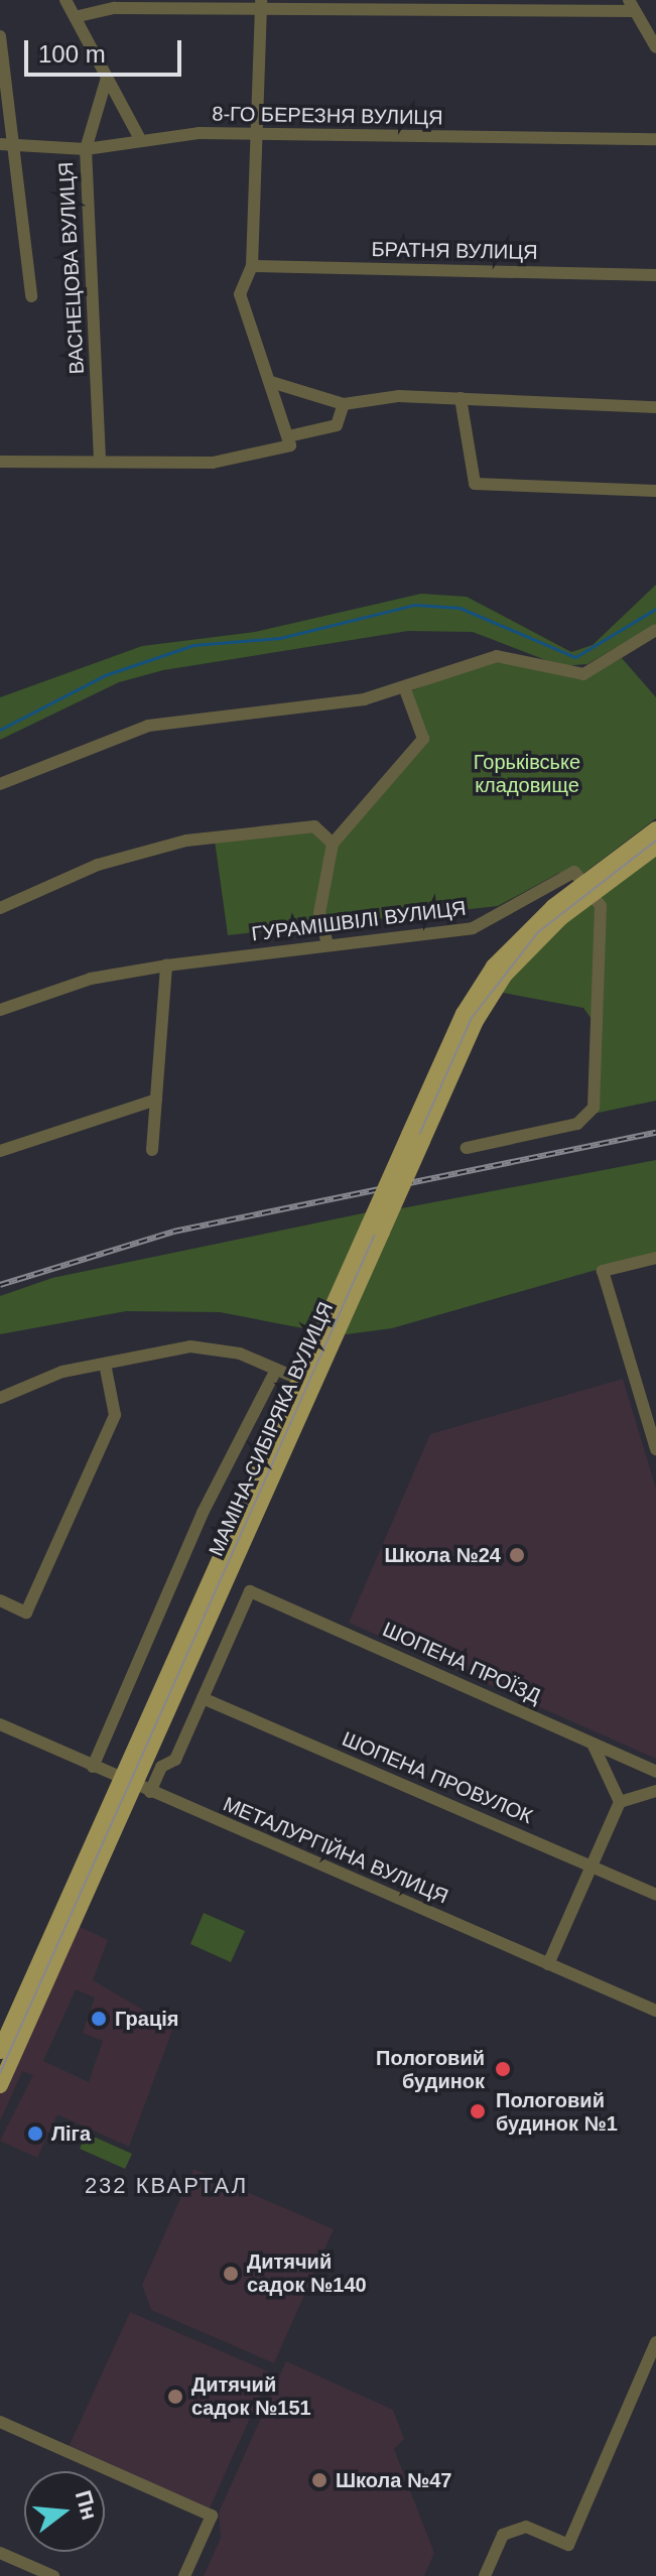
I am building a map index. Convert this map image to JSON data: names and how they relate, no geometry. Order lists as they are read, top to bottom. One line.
{"streets":{"main road":["МАМІНА-СИБІРЯКА ВУЛИЦЯ"],"street":["8-ГО БЕРЕЗНЯ ВУЛИЦЯ","БРАТНЯ ВУЛИЦЯ","ВАСНЕЦОВА ВУЛИЦЯ","ГУРАМІШВІЛІ ВУЛИЦЯ","ШОПЕНА ПРОЇЗД","ШОПЕНА ПРОВУЛОК","МЕТАЛУРГІЙНА ВУЛИЦЯ"]},"crossings":[["8-ГО БЕРЕЗНЯ ВУЛИЦЯ","ВАСНЕЦОВА ВУЛИЦЯ"],["ГУРАМІШВІЛІ ВУЛИЦЯ","МАМІНА-СИБІРЯКА ВУЛИЦЯ"],["МАМІНА-СИБІРЯКА ВУЛИЦЯ","МЕТАЛУРГІЙНА ВУЛИЦЯ"],["ШОПЕНА ПРОЇЗД","ШОПЕНА ПРОВУЛОК"]],"districts":["232 КВАРТАЛ"],"parks":["Горьківське кладовище"],"places":["Школа №24","Грація","Пологовий будинок","Пологовий будинок №1","Ліга","Дитячий садок №140","Дитячий садок №151","Школа №47"],"scale_bar":"100 m","north":"right"}
